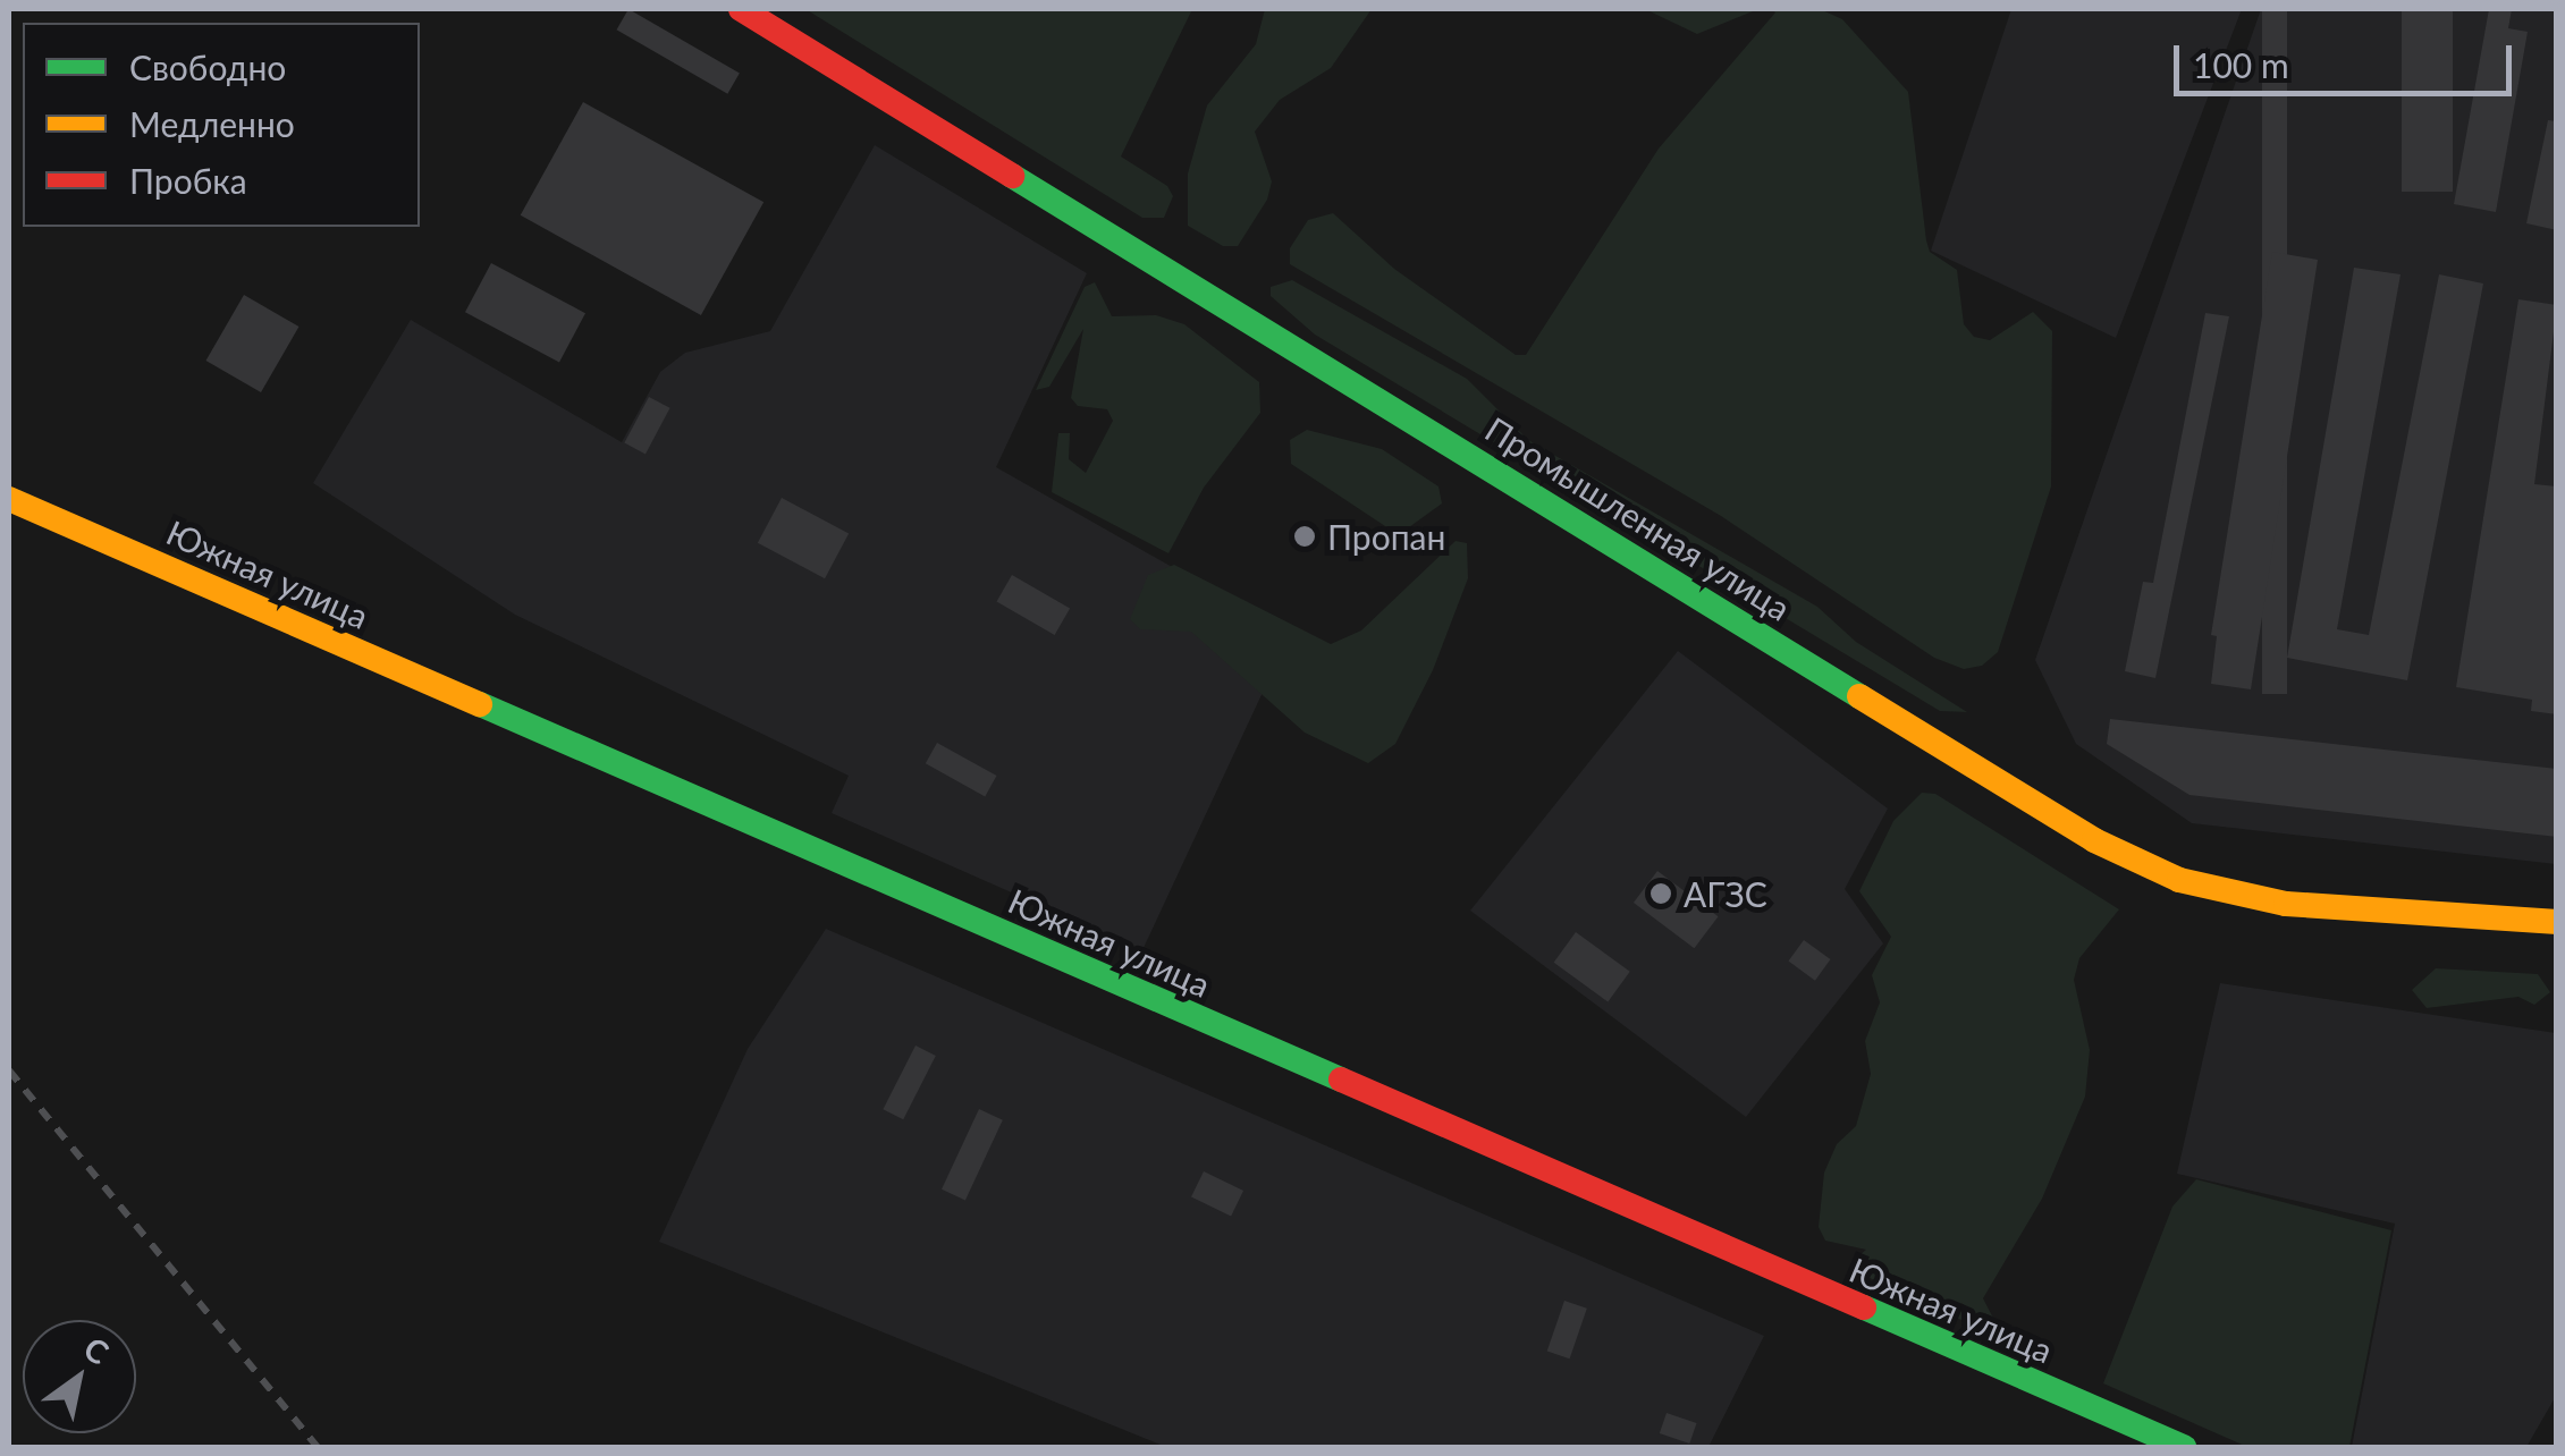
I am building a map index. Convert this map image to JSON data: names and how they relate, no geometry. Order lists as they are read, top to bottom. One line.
{"streets":{"street":["Промышленная улица","Южная улица"]},"places":["Пропан","АГЗС"],"legend":["Свободно","Медленно","Пробка"],"scale_bar":"100 m","north":"top right"}
